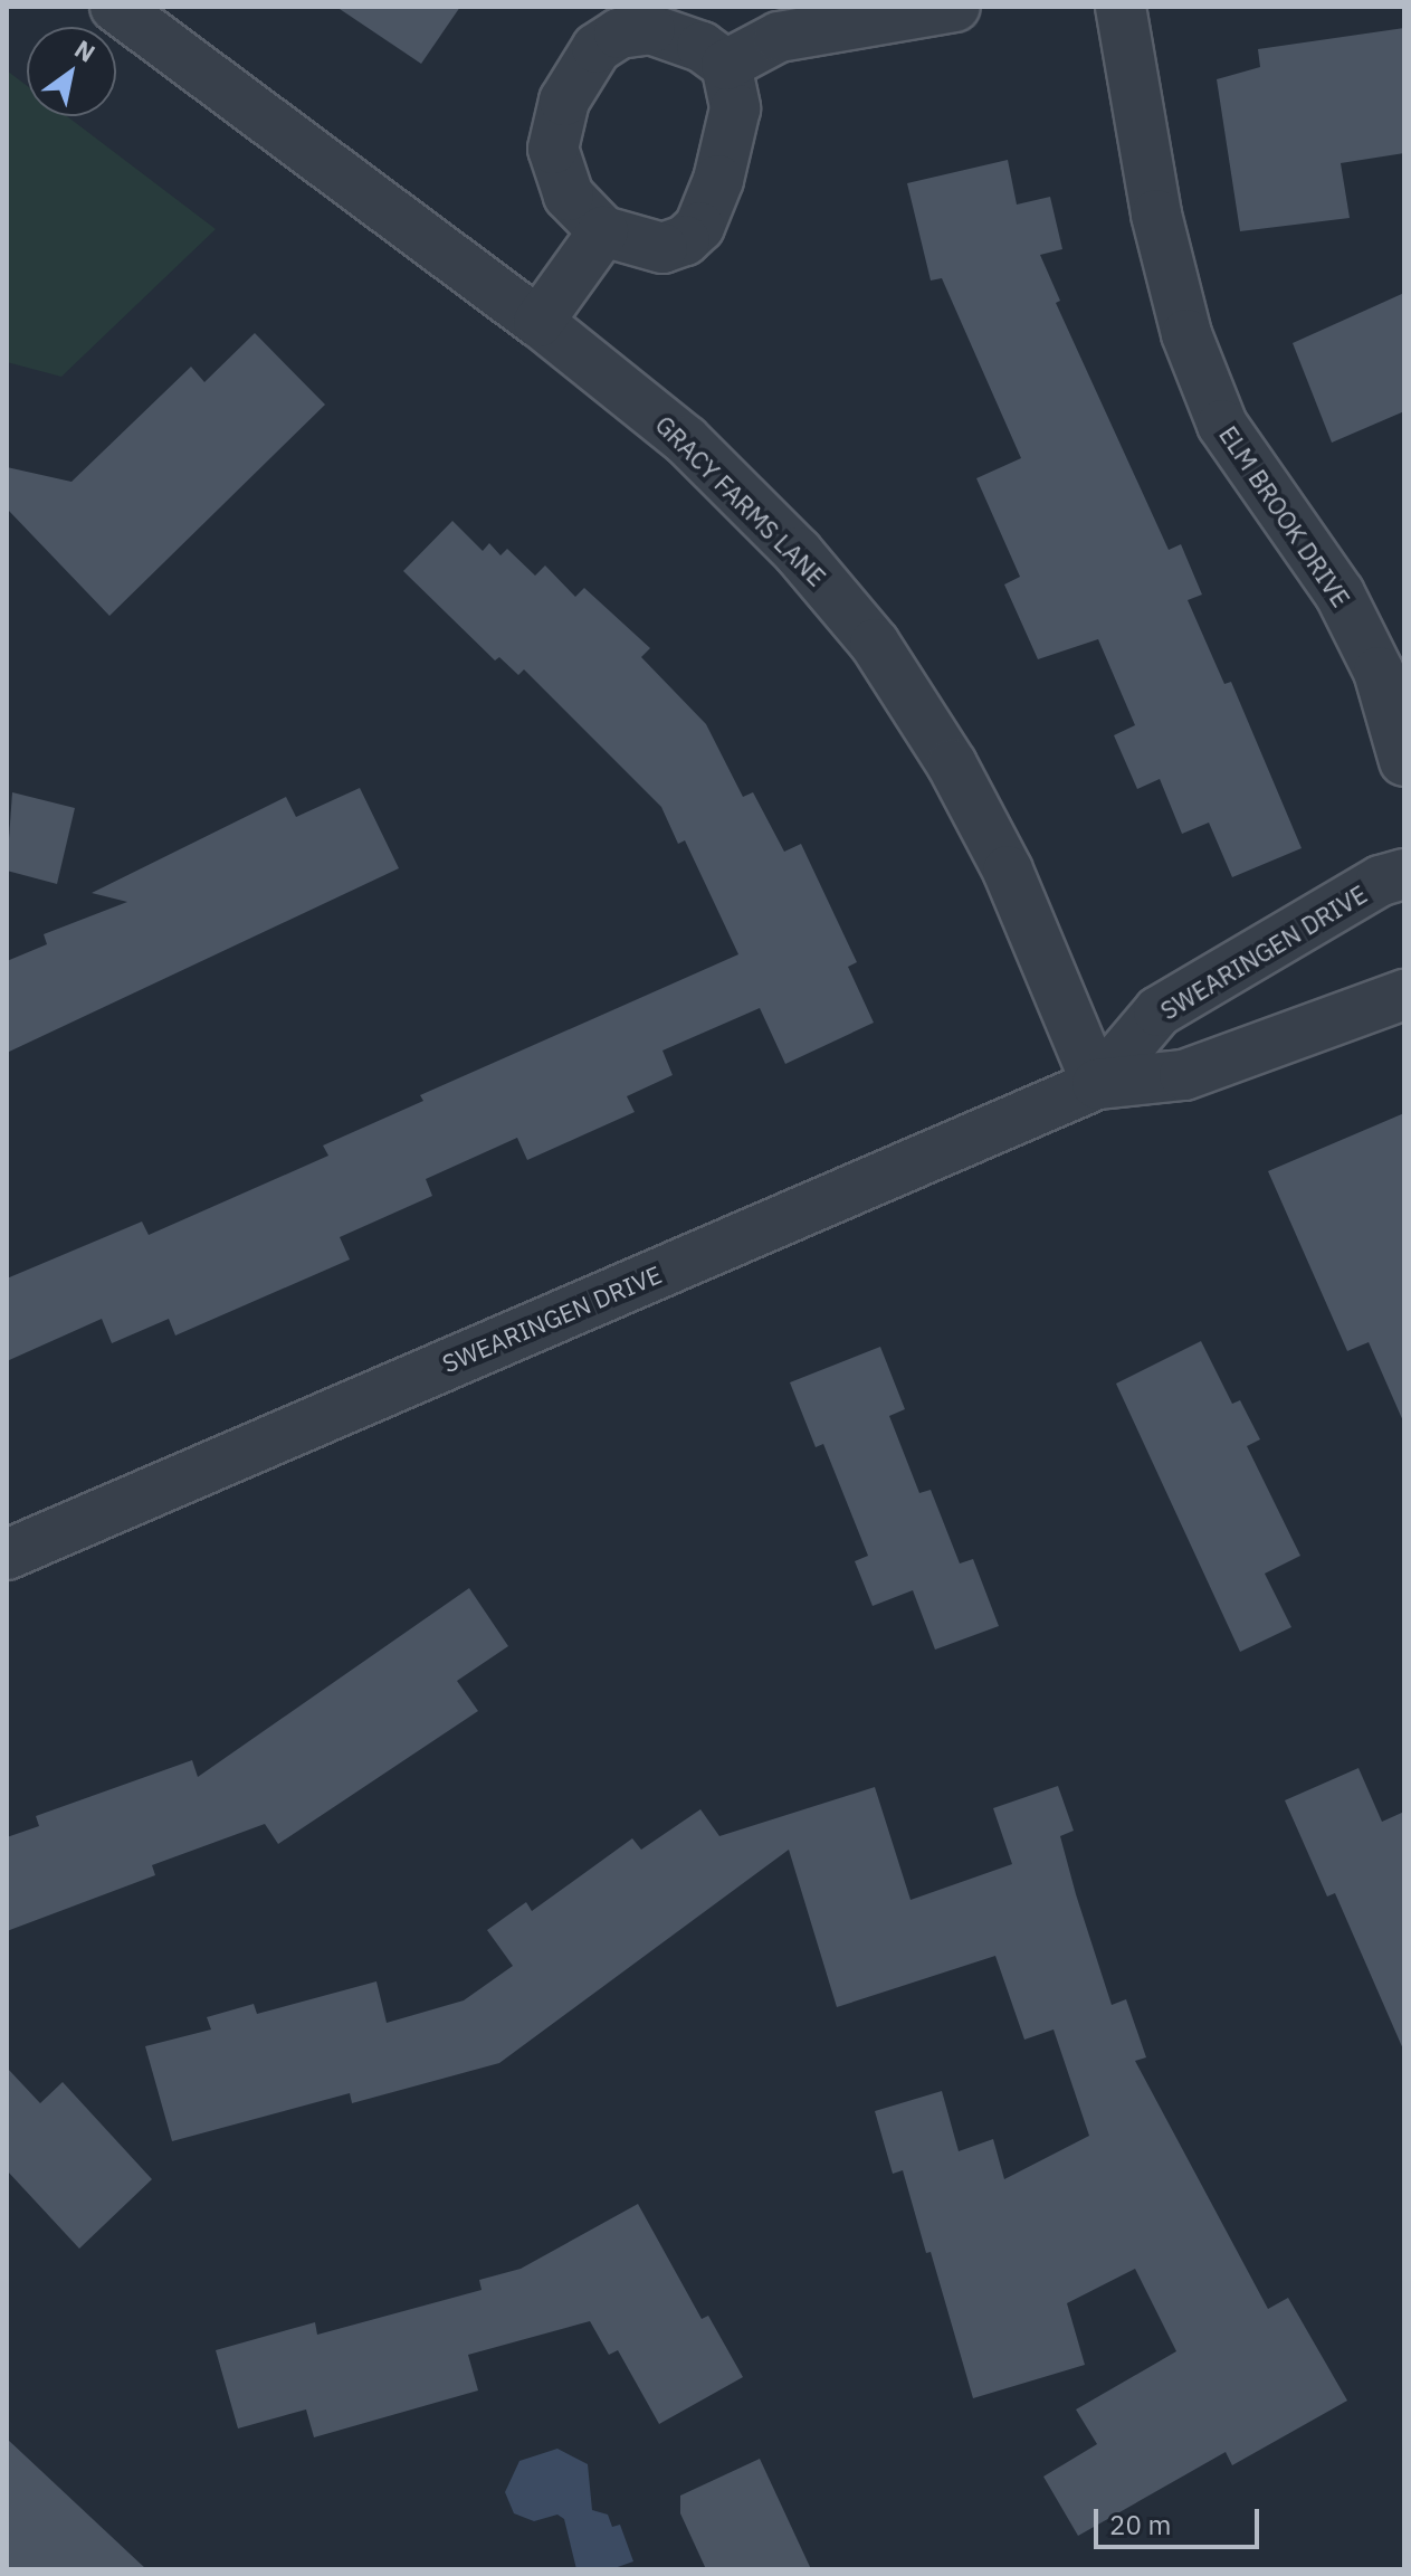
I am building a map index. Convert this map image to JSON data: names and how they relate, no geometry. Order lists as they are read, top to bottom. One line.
{"streets":{"street":["GRACY FARMS LANE","ELM BROOK DRIVE","SWEARINGEN DRIVE"]},"crossings":[["GRACY FARMS LANE","SWEARINGEN DRIVE"]],"scale_bar":"20 m","north":"top right"}
